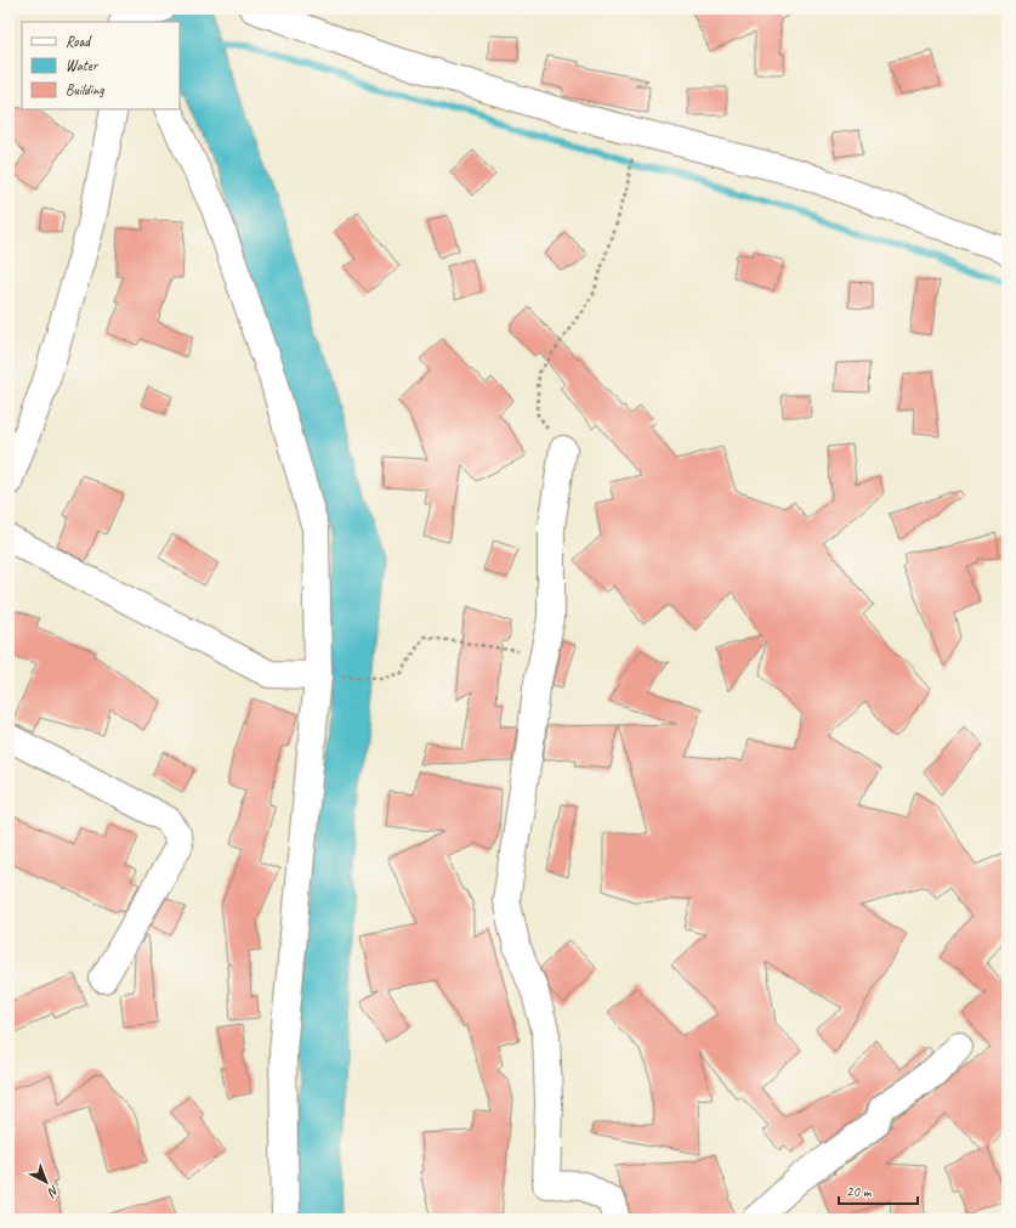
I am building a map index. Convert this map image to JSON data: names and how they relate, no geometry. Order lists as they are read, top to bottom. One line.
{"legend":["Road","Water","Building"],"scale_bar":"20 m","north":"bottom right"}
